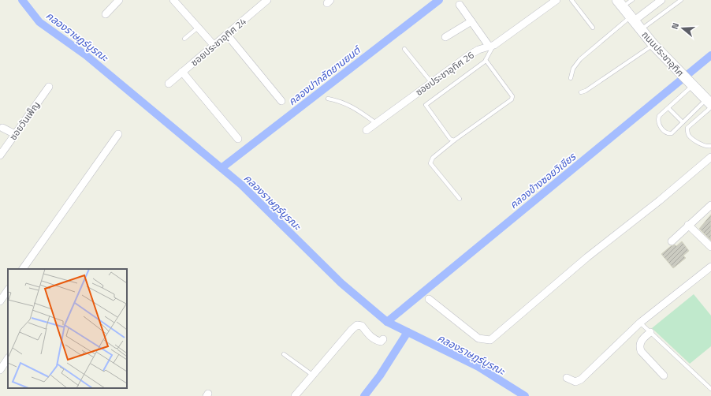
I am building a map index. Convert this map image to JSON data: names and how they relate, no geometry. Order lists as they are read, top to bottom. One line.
{"streets":{"main road":["ถนนประชาอุทิศ"],"street":["ซอยประชาอุทิศ 24","ซอยประชาอุทิศ 26","ซอยวันเพ็ญ"]},"water":["คลองราษฎร์บูรณะ","คลองปากลัดยานยนต์","คลองข้างซอยวิเชียร"],"north":"left"}
